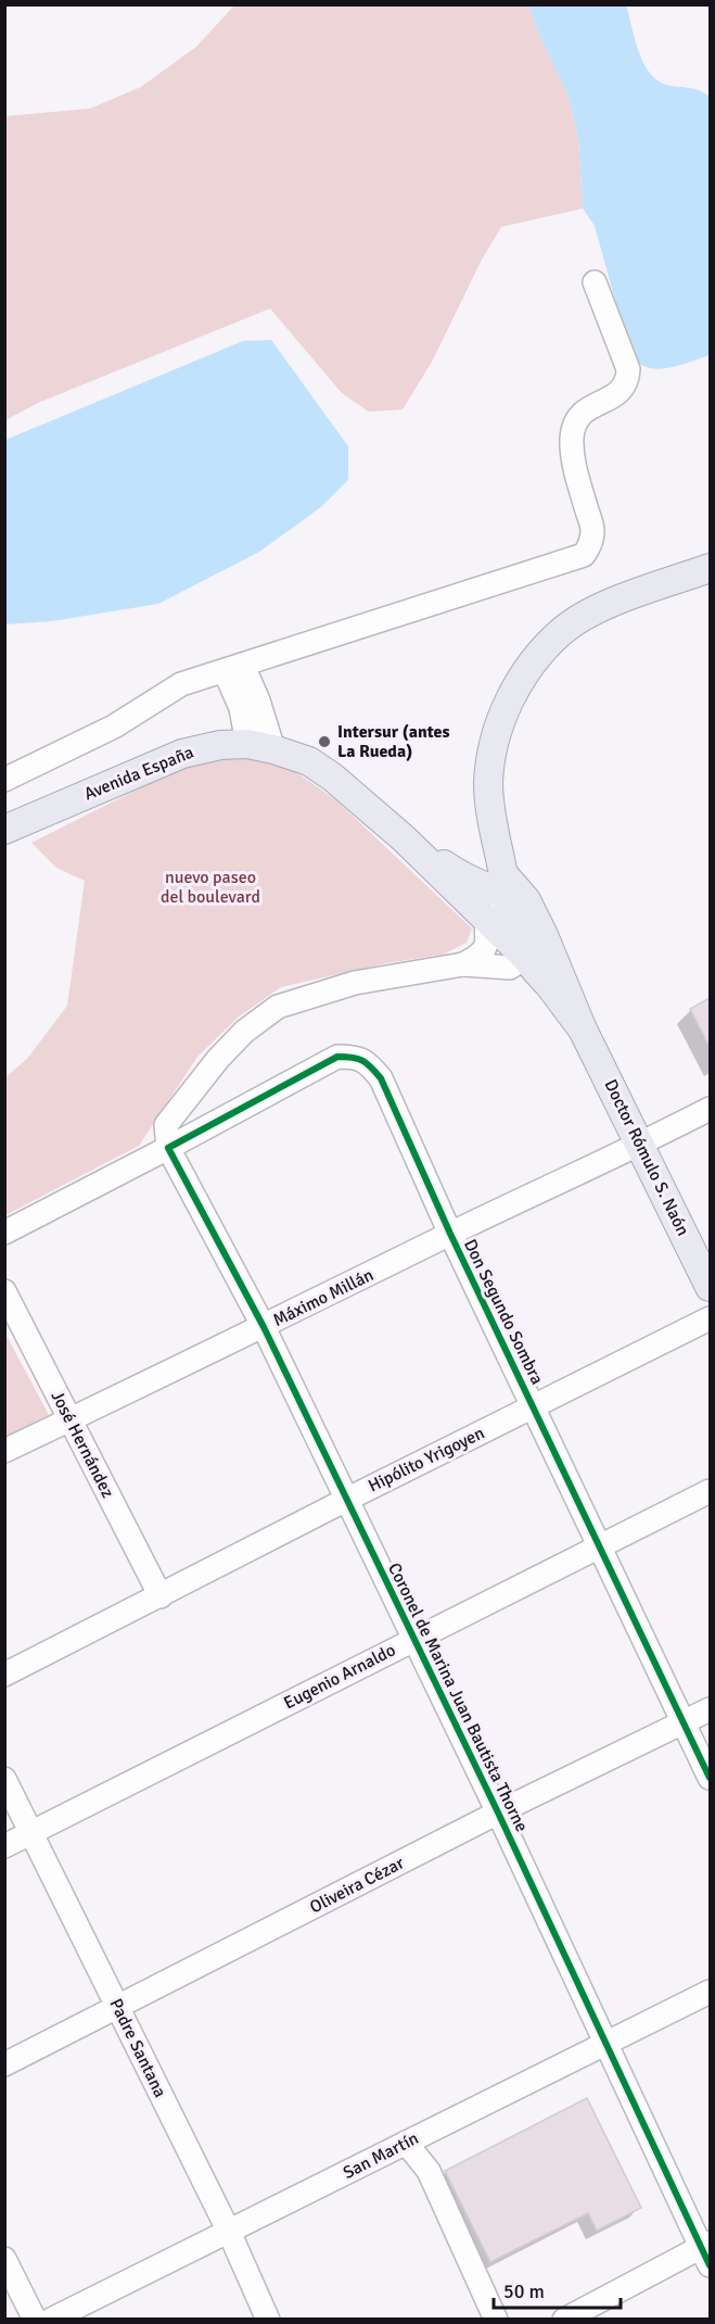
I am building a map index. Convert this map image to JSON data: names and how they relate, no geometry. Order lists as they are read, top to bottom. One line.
{"streets":{"main road":["Avenida España","Doctor Rómulo S. Naón"],"street":["Máximo Millán","Don Segundo Sombra","José Hernández","Hipólito Yrigoyen","Eugenio Arnaldo","Coronel de Marina Juan Bautista Thorne","Oliveira Cézar","Padre Santana","San Martín"]},"crossings":[["Avenida España","Doctor Rómulo S. Naón"],["Doctor Rómulo S. Naón","Máximo Millán"],["Máximo Millán","Don Segundo Sombra"],["Máximo Millán","José Hernández"],["Máximo Millán","Coronel de Marina Juan Bautista Thorne"],["Don Segundo Sombra","Hipólito Yrigoyen"],["Don Segundo Sombra","Eugenio Arnaldo"],["Don Segundo Sombra","Coronel de Marina Juan Bautista Thorne"],["Don Segundo Sombra","Oliveira Cézar"],["José Hernández","Hipólito Yrigoyen"],["Hipólito Yrigoyen","Coronel de Marina Juan Bautista Thorne"],["Eugenio Arnaldo","Coronel de Marina Juan Bautista Thorne"],["Eugenio Arnaldo","Padre Santana"],["Coronel de Marina Juan Bautista Thorne","Oliveira Cézar"],["Coronel de Marina Juan Bautista Thorne","San Martín"],["Oliveira Cézar","Padre Santana"],["Padre Santana","San Martín"]],"parks":["nuevo paseo del boulevard"],"places":["Intersur (antes La Rueda)"],"scale_bar":"50 m"}
